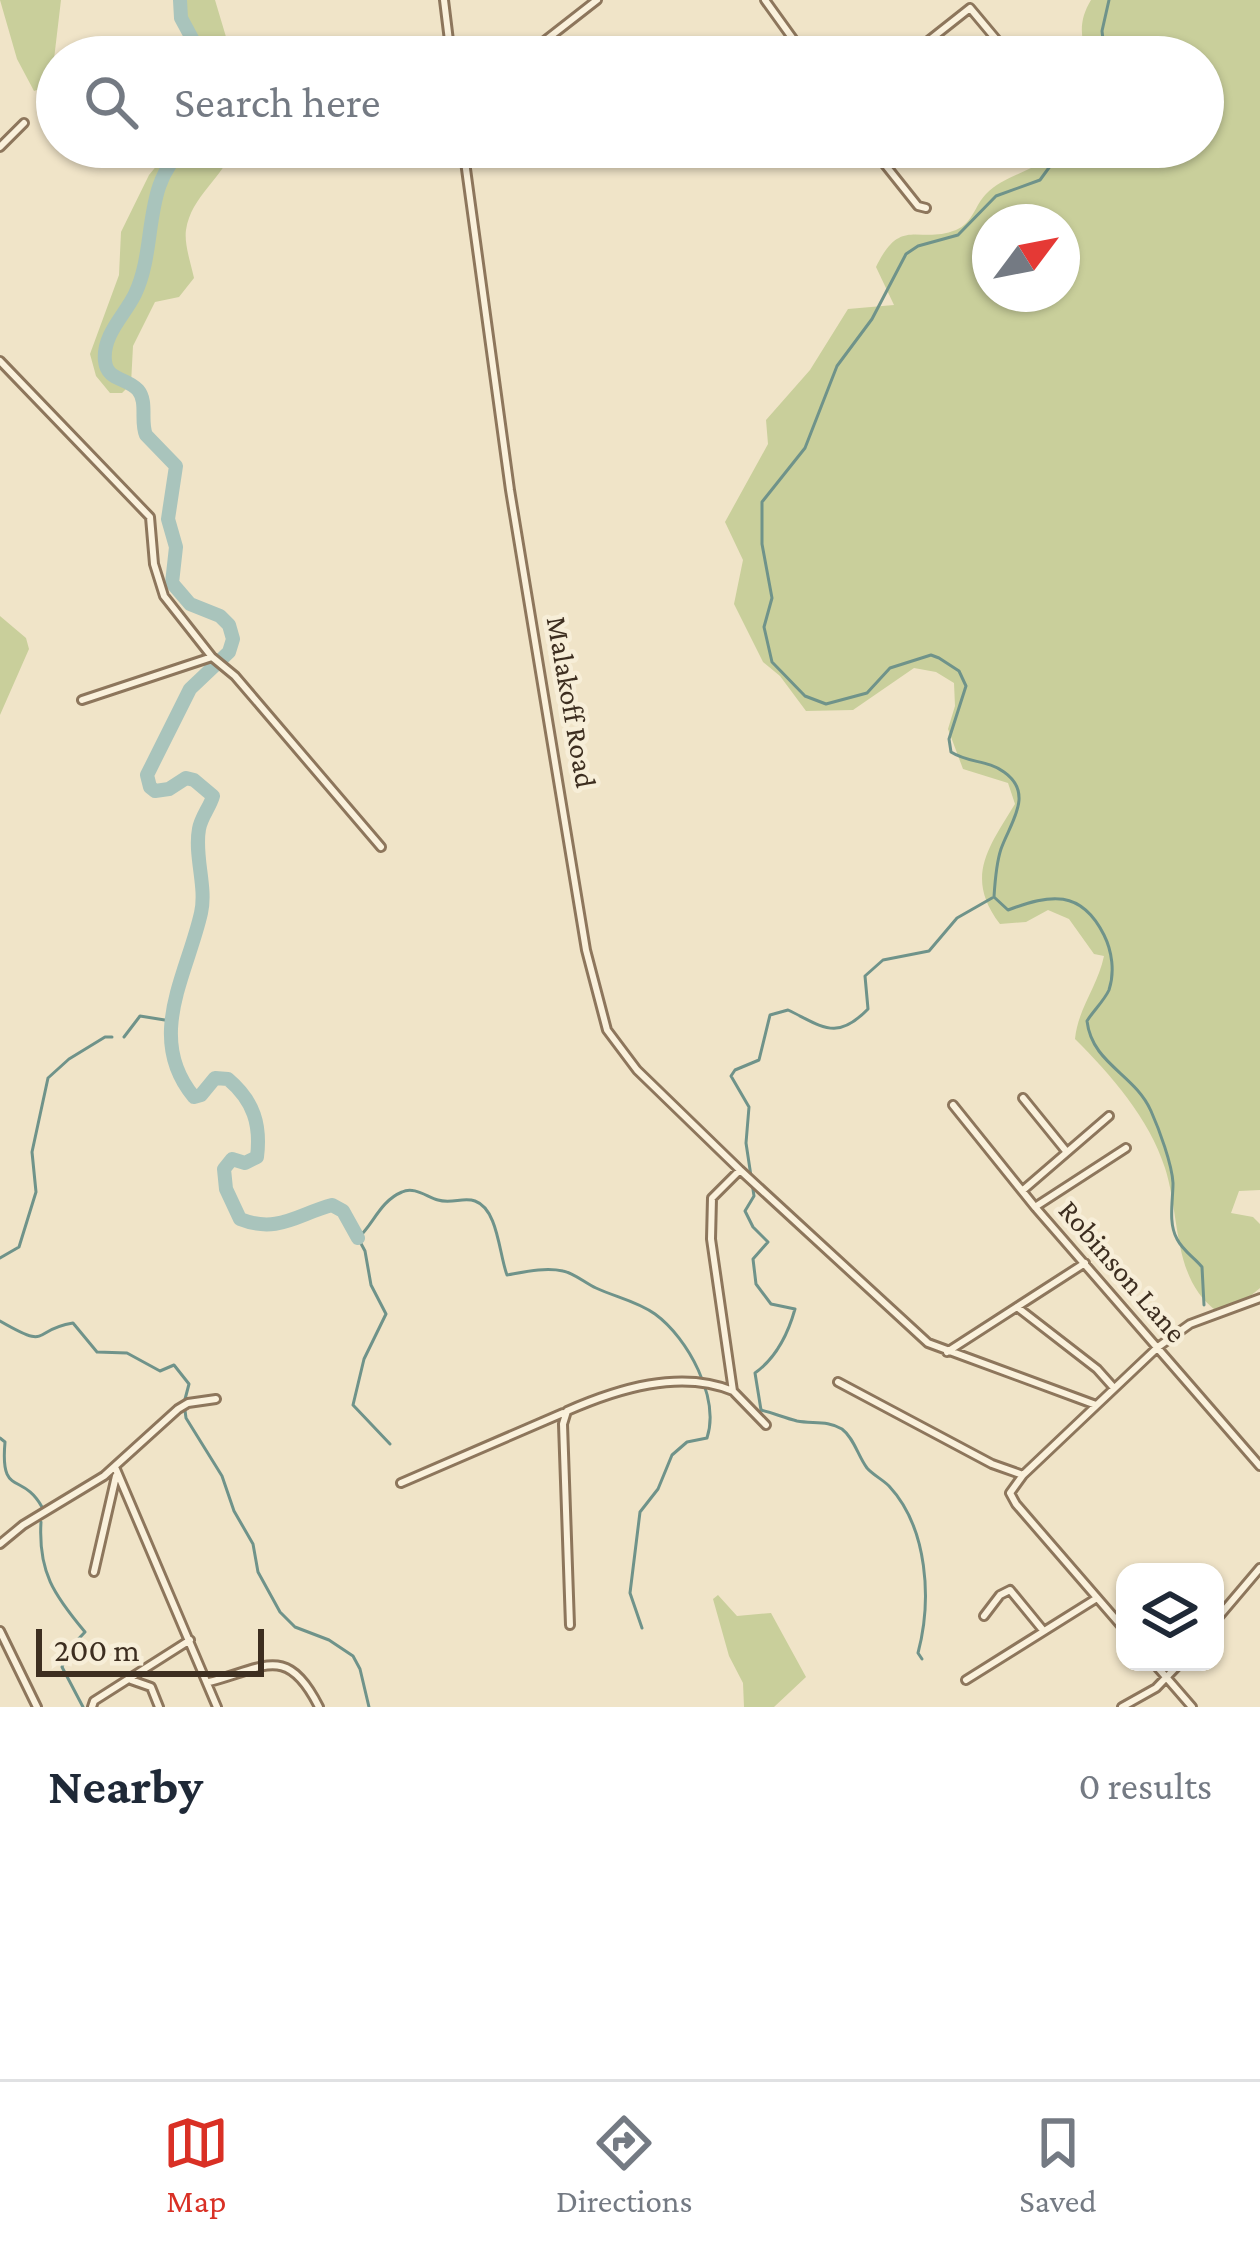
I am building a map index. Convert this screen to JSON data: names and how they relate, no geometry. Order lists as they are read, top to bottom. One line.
{"streets":{"street":["Malakoff Road","Robinson Lane"]},"scale_bar":"200 m","north":"top right","page":{"search":"Search here","scale":"200 m","heading":["Nearby","0 results"],"nav":["Map","Directions","Saved"]}}
